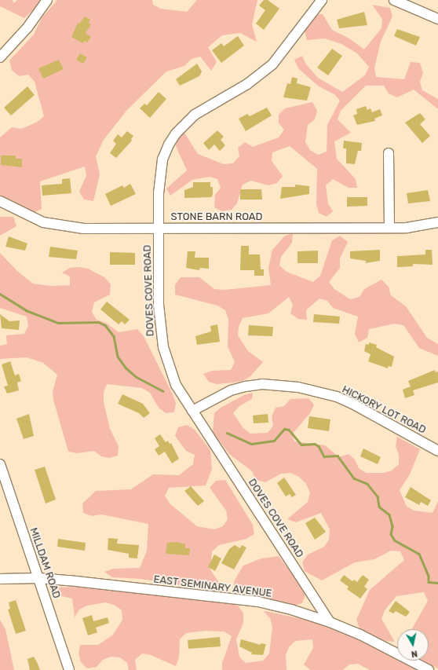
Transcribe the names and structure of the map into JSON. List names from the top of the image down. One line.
{"streets":{"street":["STONE BARN ROAD","DOVES COVE ROAD","HICKORY LOT ROAD","MILLDAM ROAD","EAST SEMINARY AVENUE"]},"crossings":[["STONE BARN ROAD","DOVES COVE ROAD"],["DOVES COVE ROAD","HICKORY LOT ROAD"],["DOVES COVE ROAD","EAST SEMINARY AVENUE"],["MILLDAM ROAD","EAST SEMINARY AVENUE"]],"north":"bottom"}
